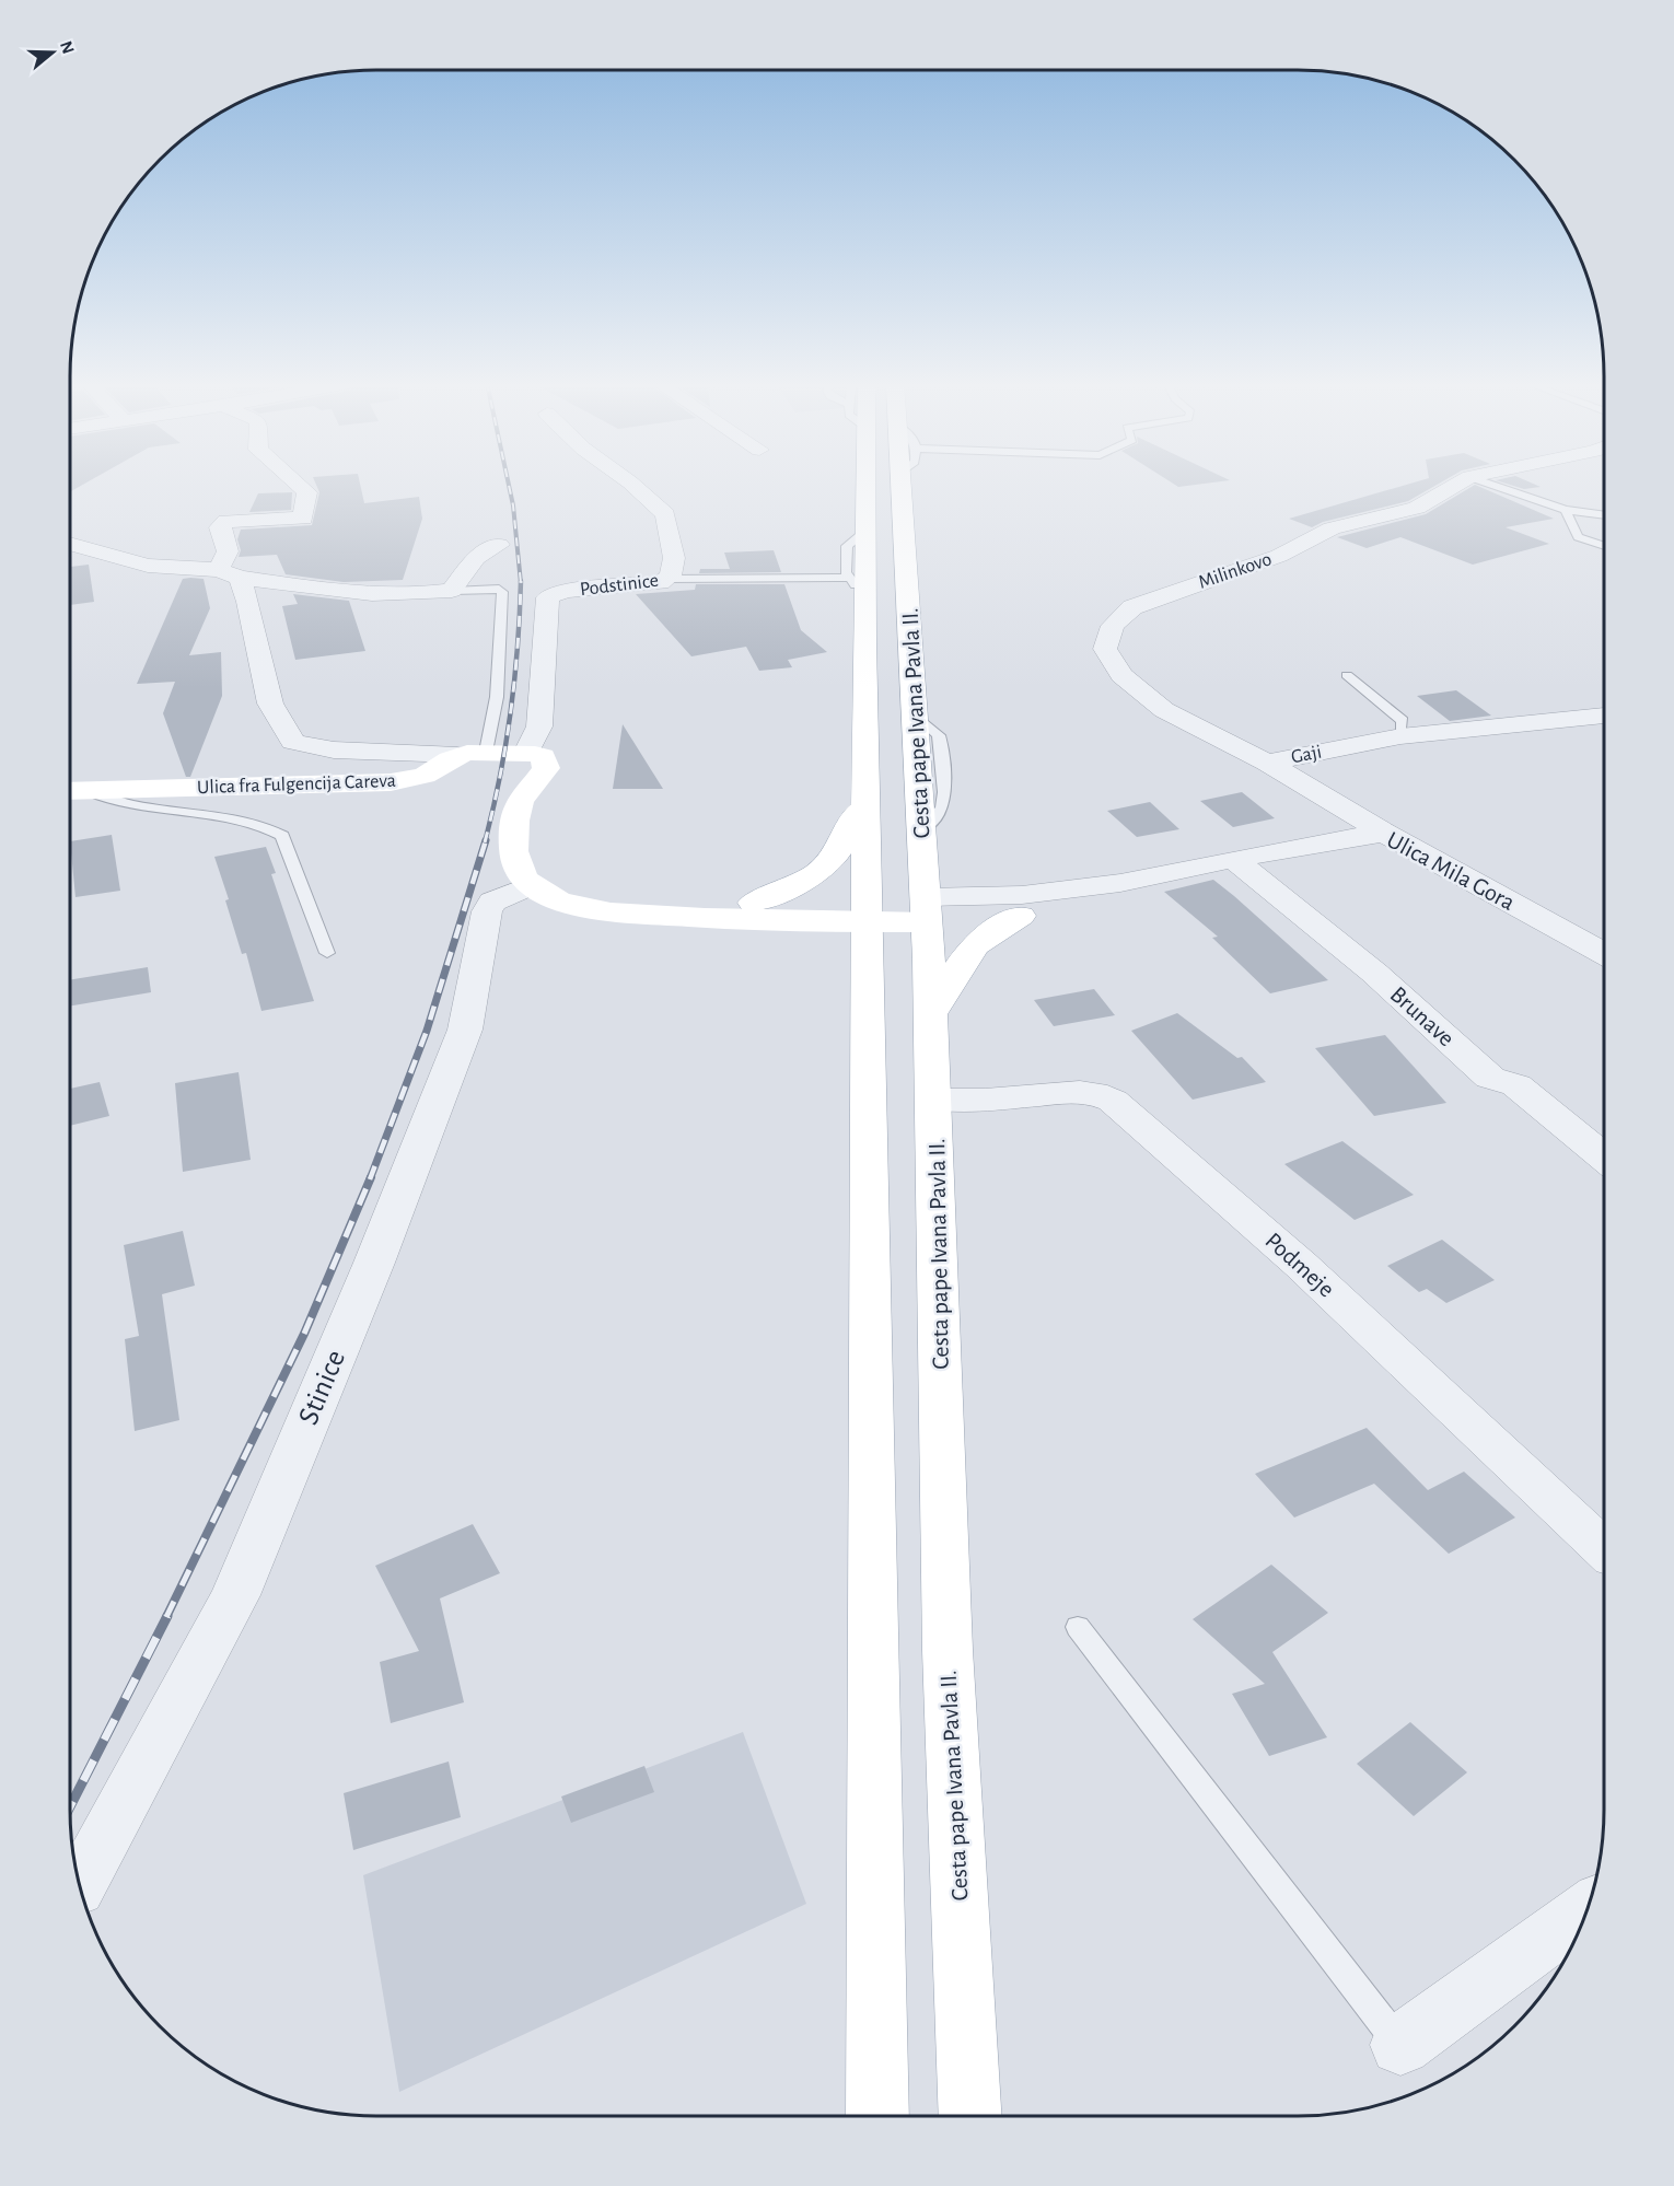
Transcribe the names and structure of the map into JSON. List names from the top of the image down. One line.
{"streets":{"main road":["Cesta pape Ivana Pavla II.","Ulica fra Fulgencija Careva"],"street":["Milinkovo","Podstinice","Gaji","Ulica Mila Gora","Brunave","Podmeje","Stinice"]},"crossings":[["Milinkovo","Gaji"],["Podstinice","Ulica fra Fulgencija Careva"],["Cesta pape Ivana Pavla II.","Ulica Mila Gora"],["Cesta pape Ivana Pavla II.","Podmeje"],["Gaji","Ulica Mila Gora"],["Ulica Mila Gora","Brunave"]],"north":"right"}
